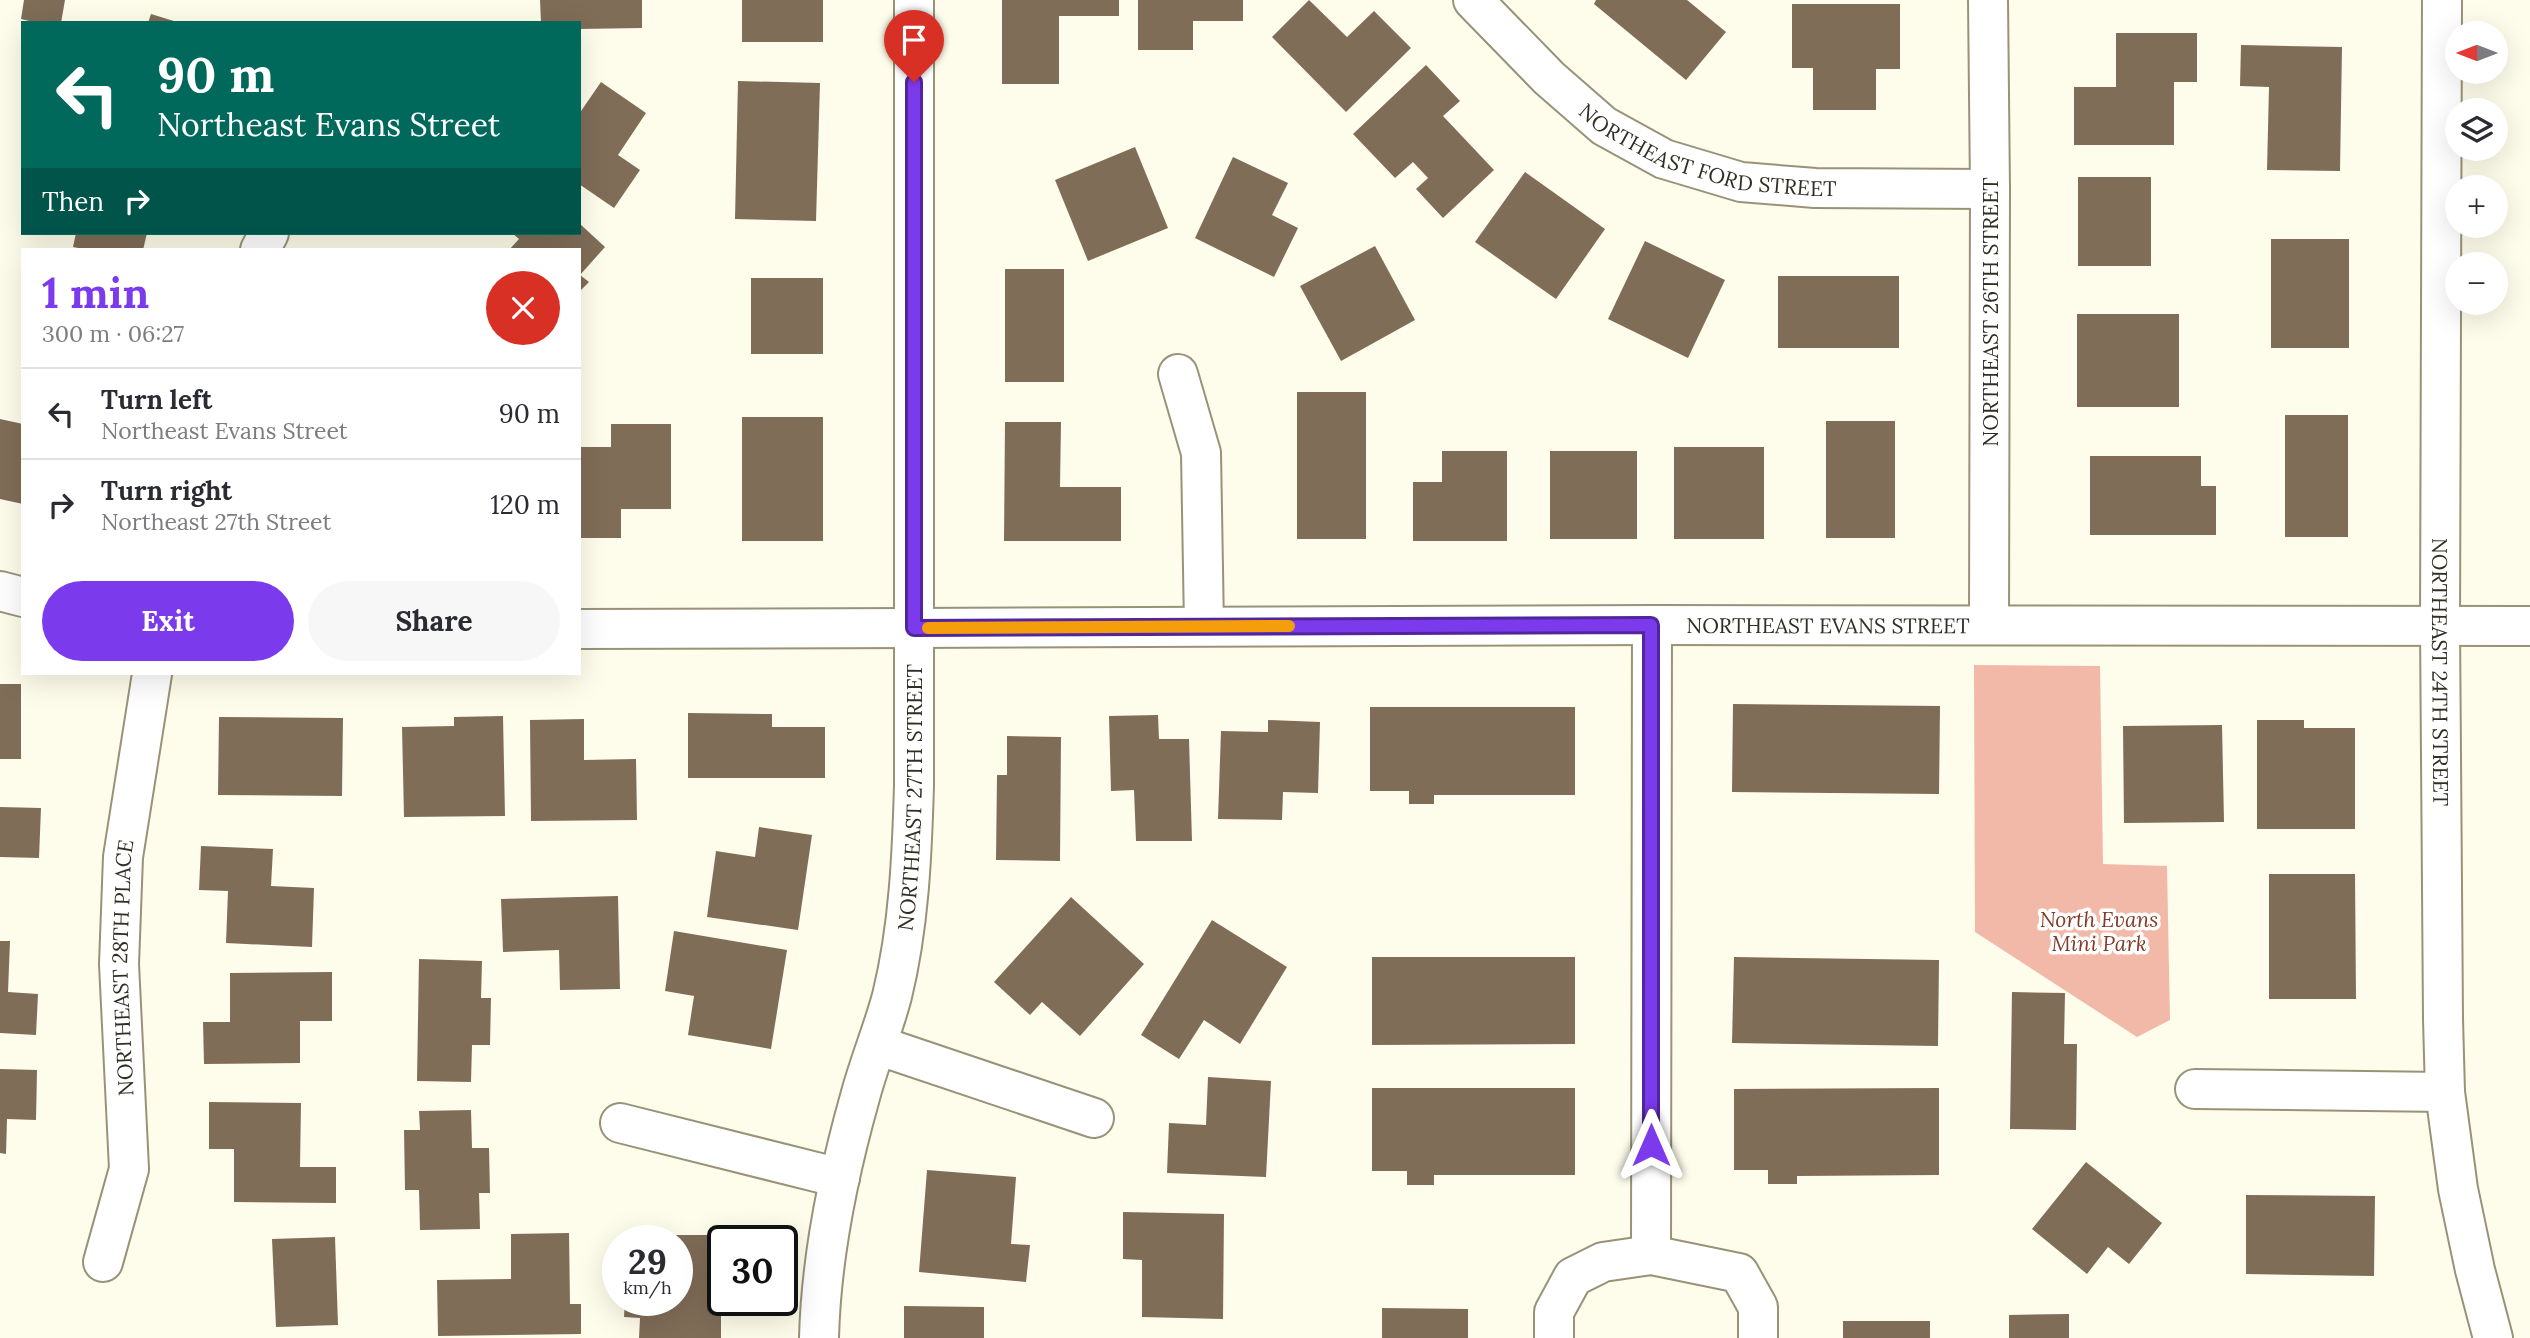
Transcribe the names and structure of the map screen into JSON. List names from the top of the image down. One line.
{"streets":{"street":["NORTHEAST FORD STREET","NORTHEAST 26TH STREET","NORTHEAST EVANS STREET","NORTHEAST 24TH STREET","NORTHEAST 27TH STREET","NORTHEAST 28TH PLACE"]},"crossings":[["NORTHEAST FORD STREET","NORTHEAST 26TH STREET"],["NORTHEAST 26TH STREET","NORTHEAST EVANS STREET"],["NORTHEAST EVANS STREET","NORTHEAST 24TH STREET"],["NORTHEAST EVANS STREET","NORTHEAST 27TH STREET"]],"parks":["North Evans Mini Park"],"north":"left","page":{"map_buttons":["+","−"],"turn":["90 m","Northeast Evans Street"],"then":"Then","heading":["1 min","300 m · 06:27"],"list":[{"name":"Turn left","note":"Northeast Evans Street","value":"90 m"},{"name":"Turn right","note":"Northeast 27th Street","value":"120 m"}],"buttons":["Exit","Share"],"speed":"29 km/h","limit":"30"}}
